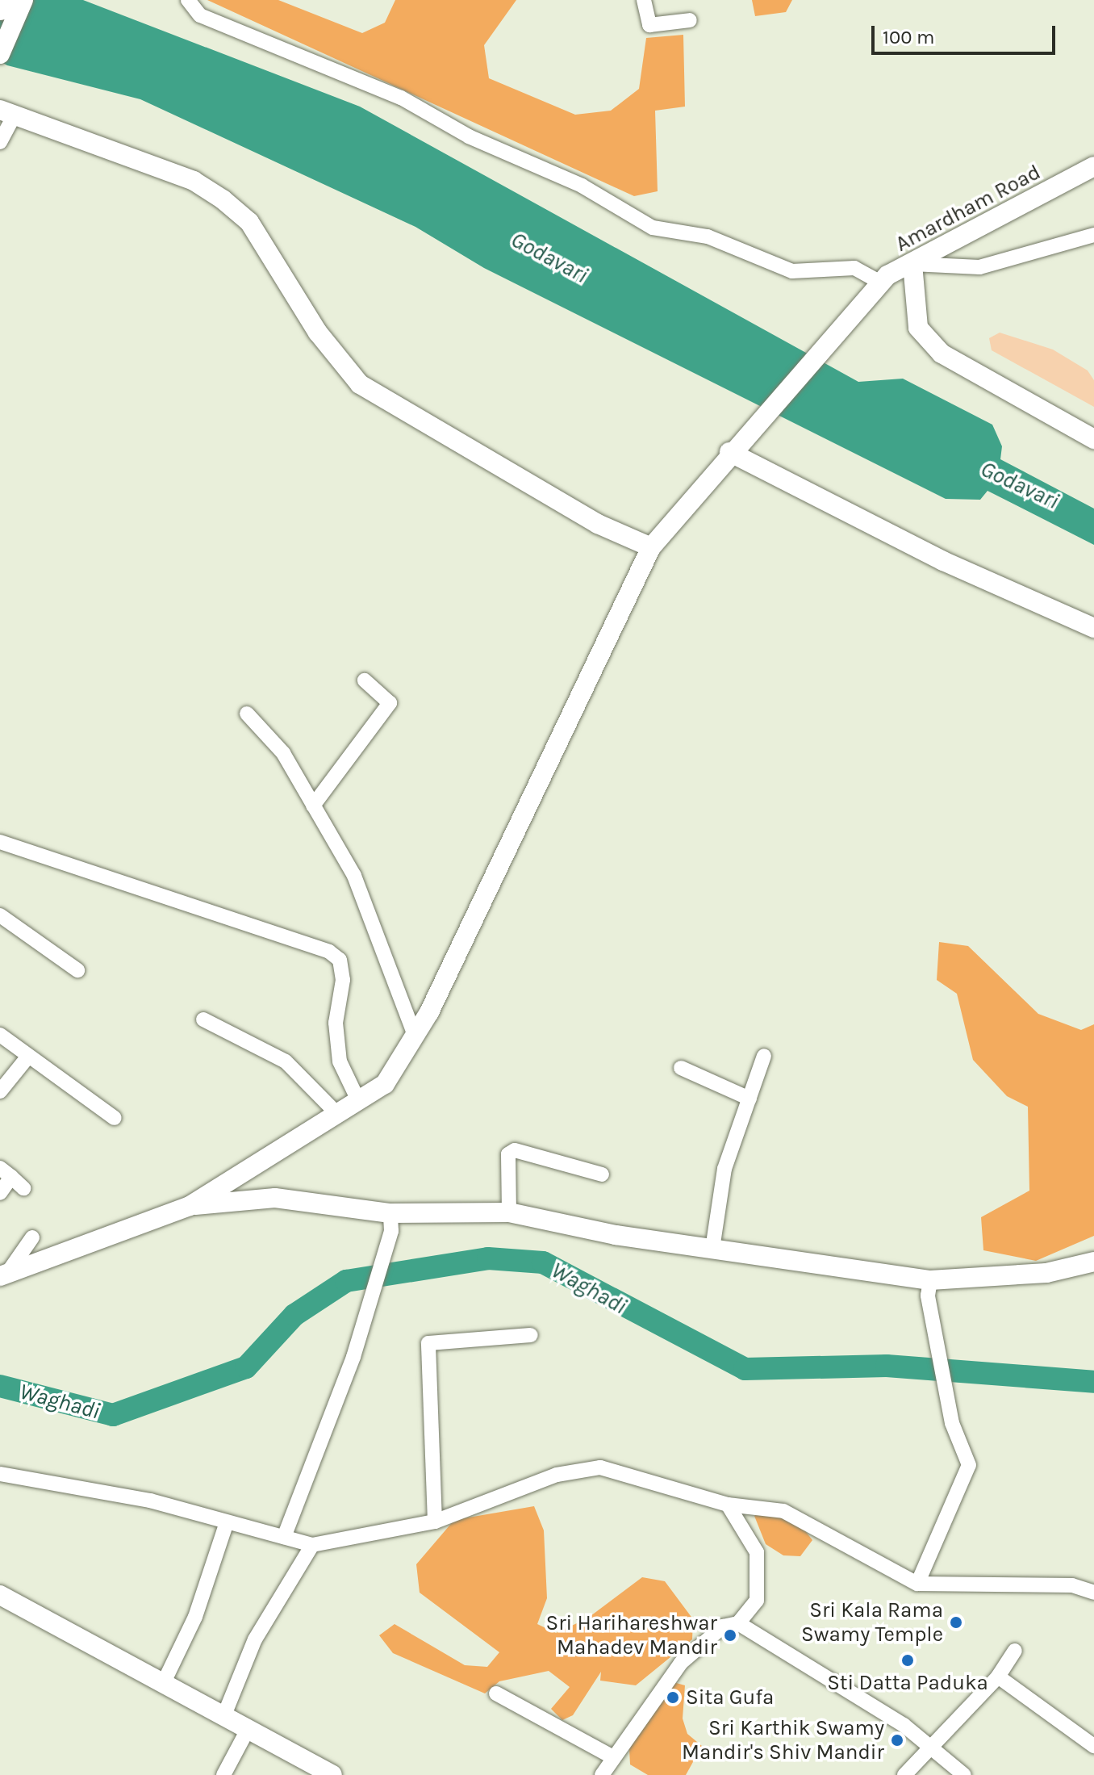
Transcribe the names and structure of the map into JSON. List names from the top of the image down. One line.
{"streets":{"street":["Amardham Road"]},"water":["Godavari","Waghadi"],"places":["Sri Kala Rama Swamy Temple","Sri Harihareshwar Mahadev Mandir","Sti Datta Paduka","Sita Gufa","Sri Karthik Swamy Mandir's Shiv Mandir"],"scale_bar":"100 m"}
